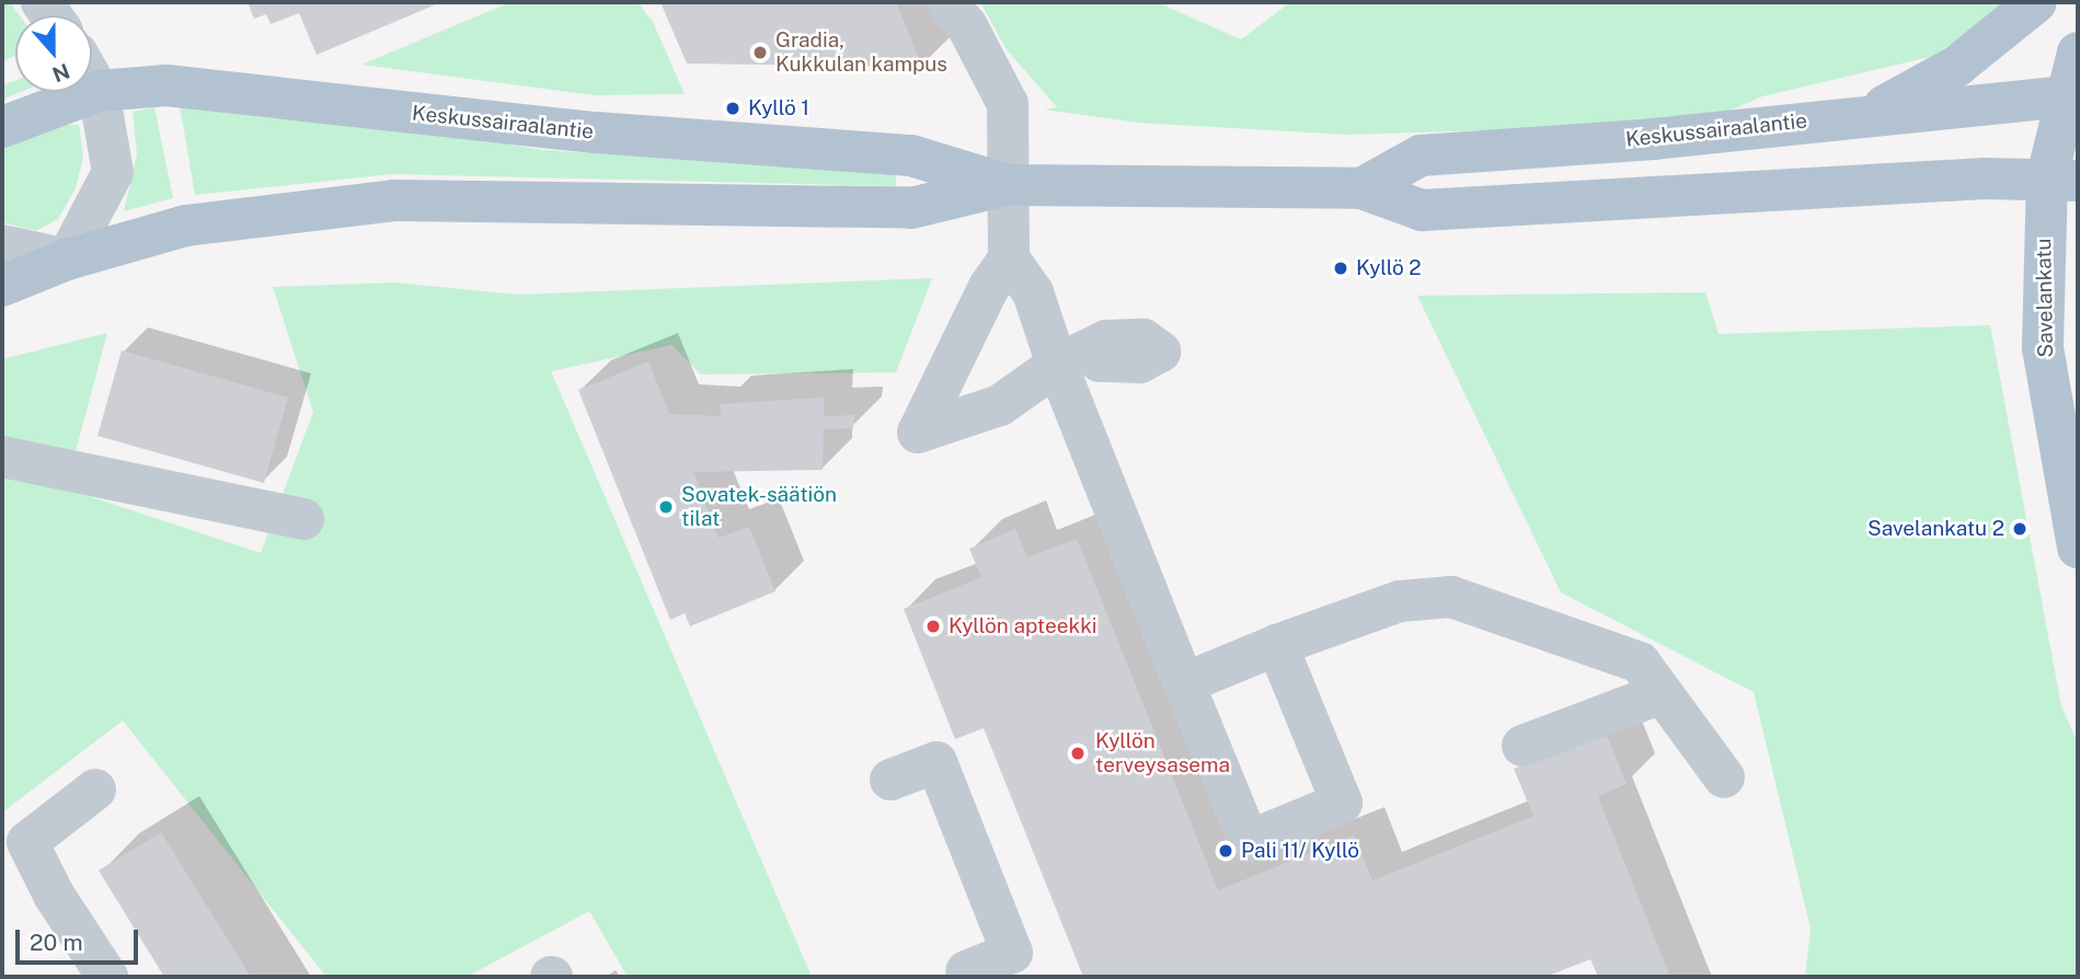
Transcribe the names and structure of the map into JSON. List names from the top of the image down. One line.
{"streets":{"main road":["Keskussairaalantie","Savelankatu"]},"crossings":[["Keskussairaalantie","Savelankatu"]],"places":["Gradia, Kukkulan kampus","Kyllö 1","Kyllö 2","Sovatek-säätiön tilat","Savelankatu 2","Kyllön apteekki","Kyllön terveysasema","Pali 11/ Kyllö"],"scale_bar":"20 m","north":"bottom"}
